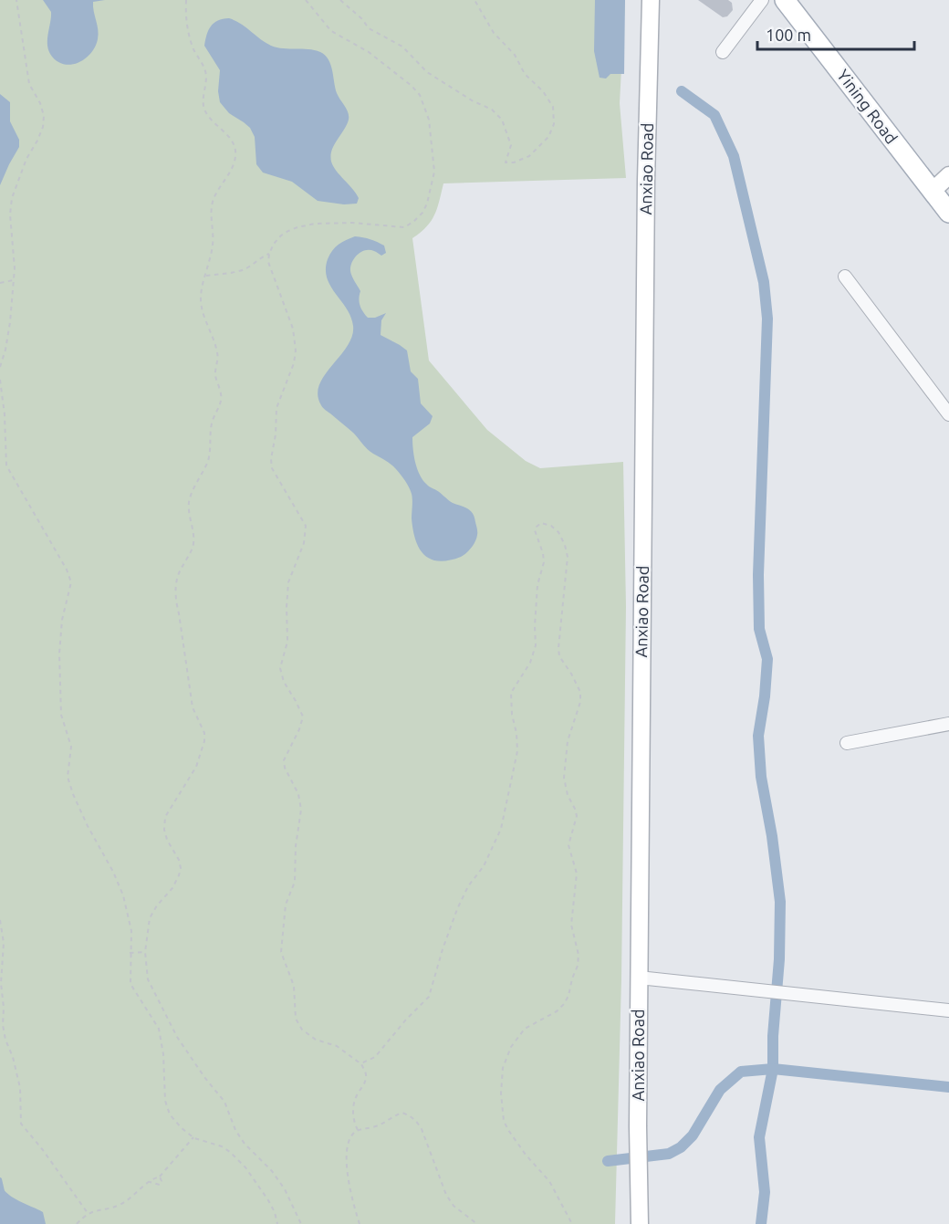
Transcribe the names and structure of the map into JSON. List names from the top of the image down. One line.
{"streets":{"main road":["Yining Road"],"street":["Anxiao Road"]},"scale_bar":"100 m"}
